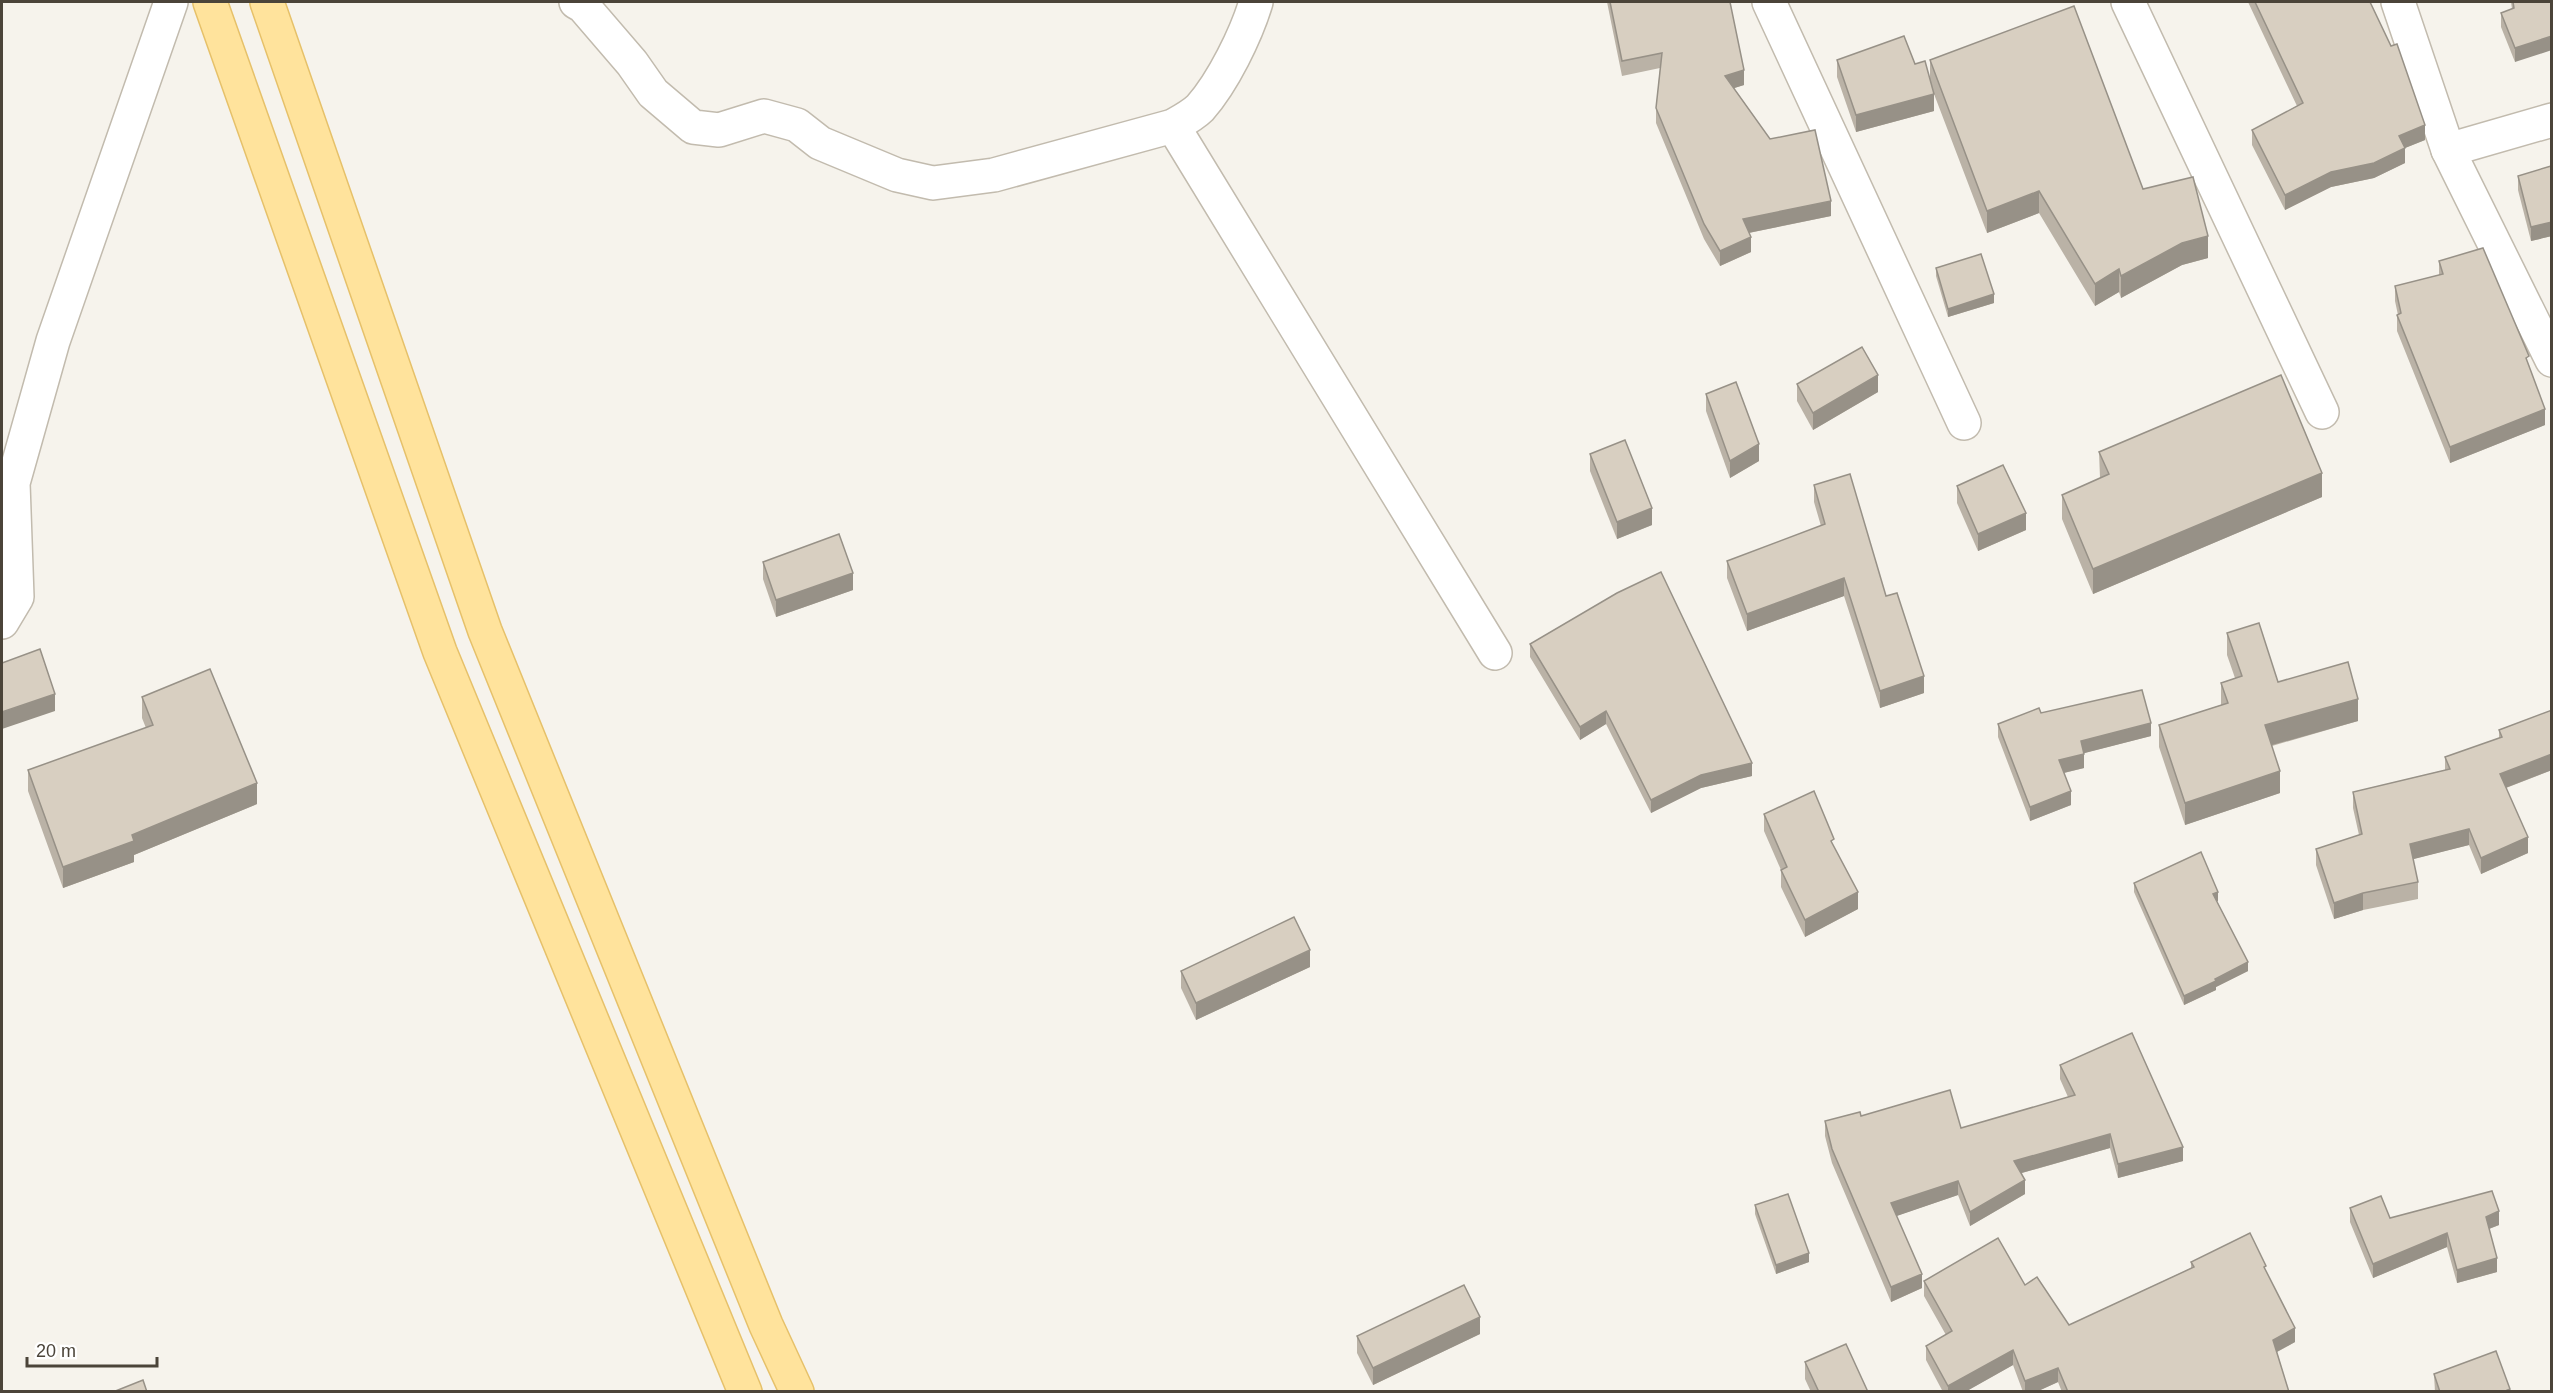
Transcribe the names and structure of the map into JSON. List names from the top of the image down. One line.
{"scale_bar":"20 m"}
